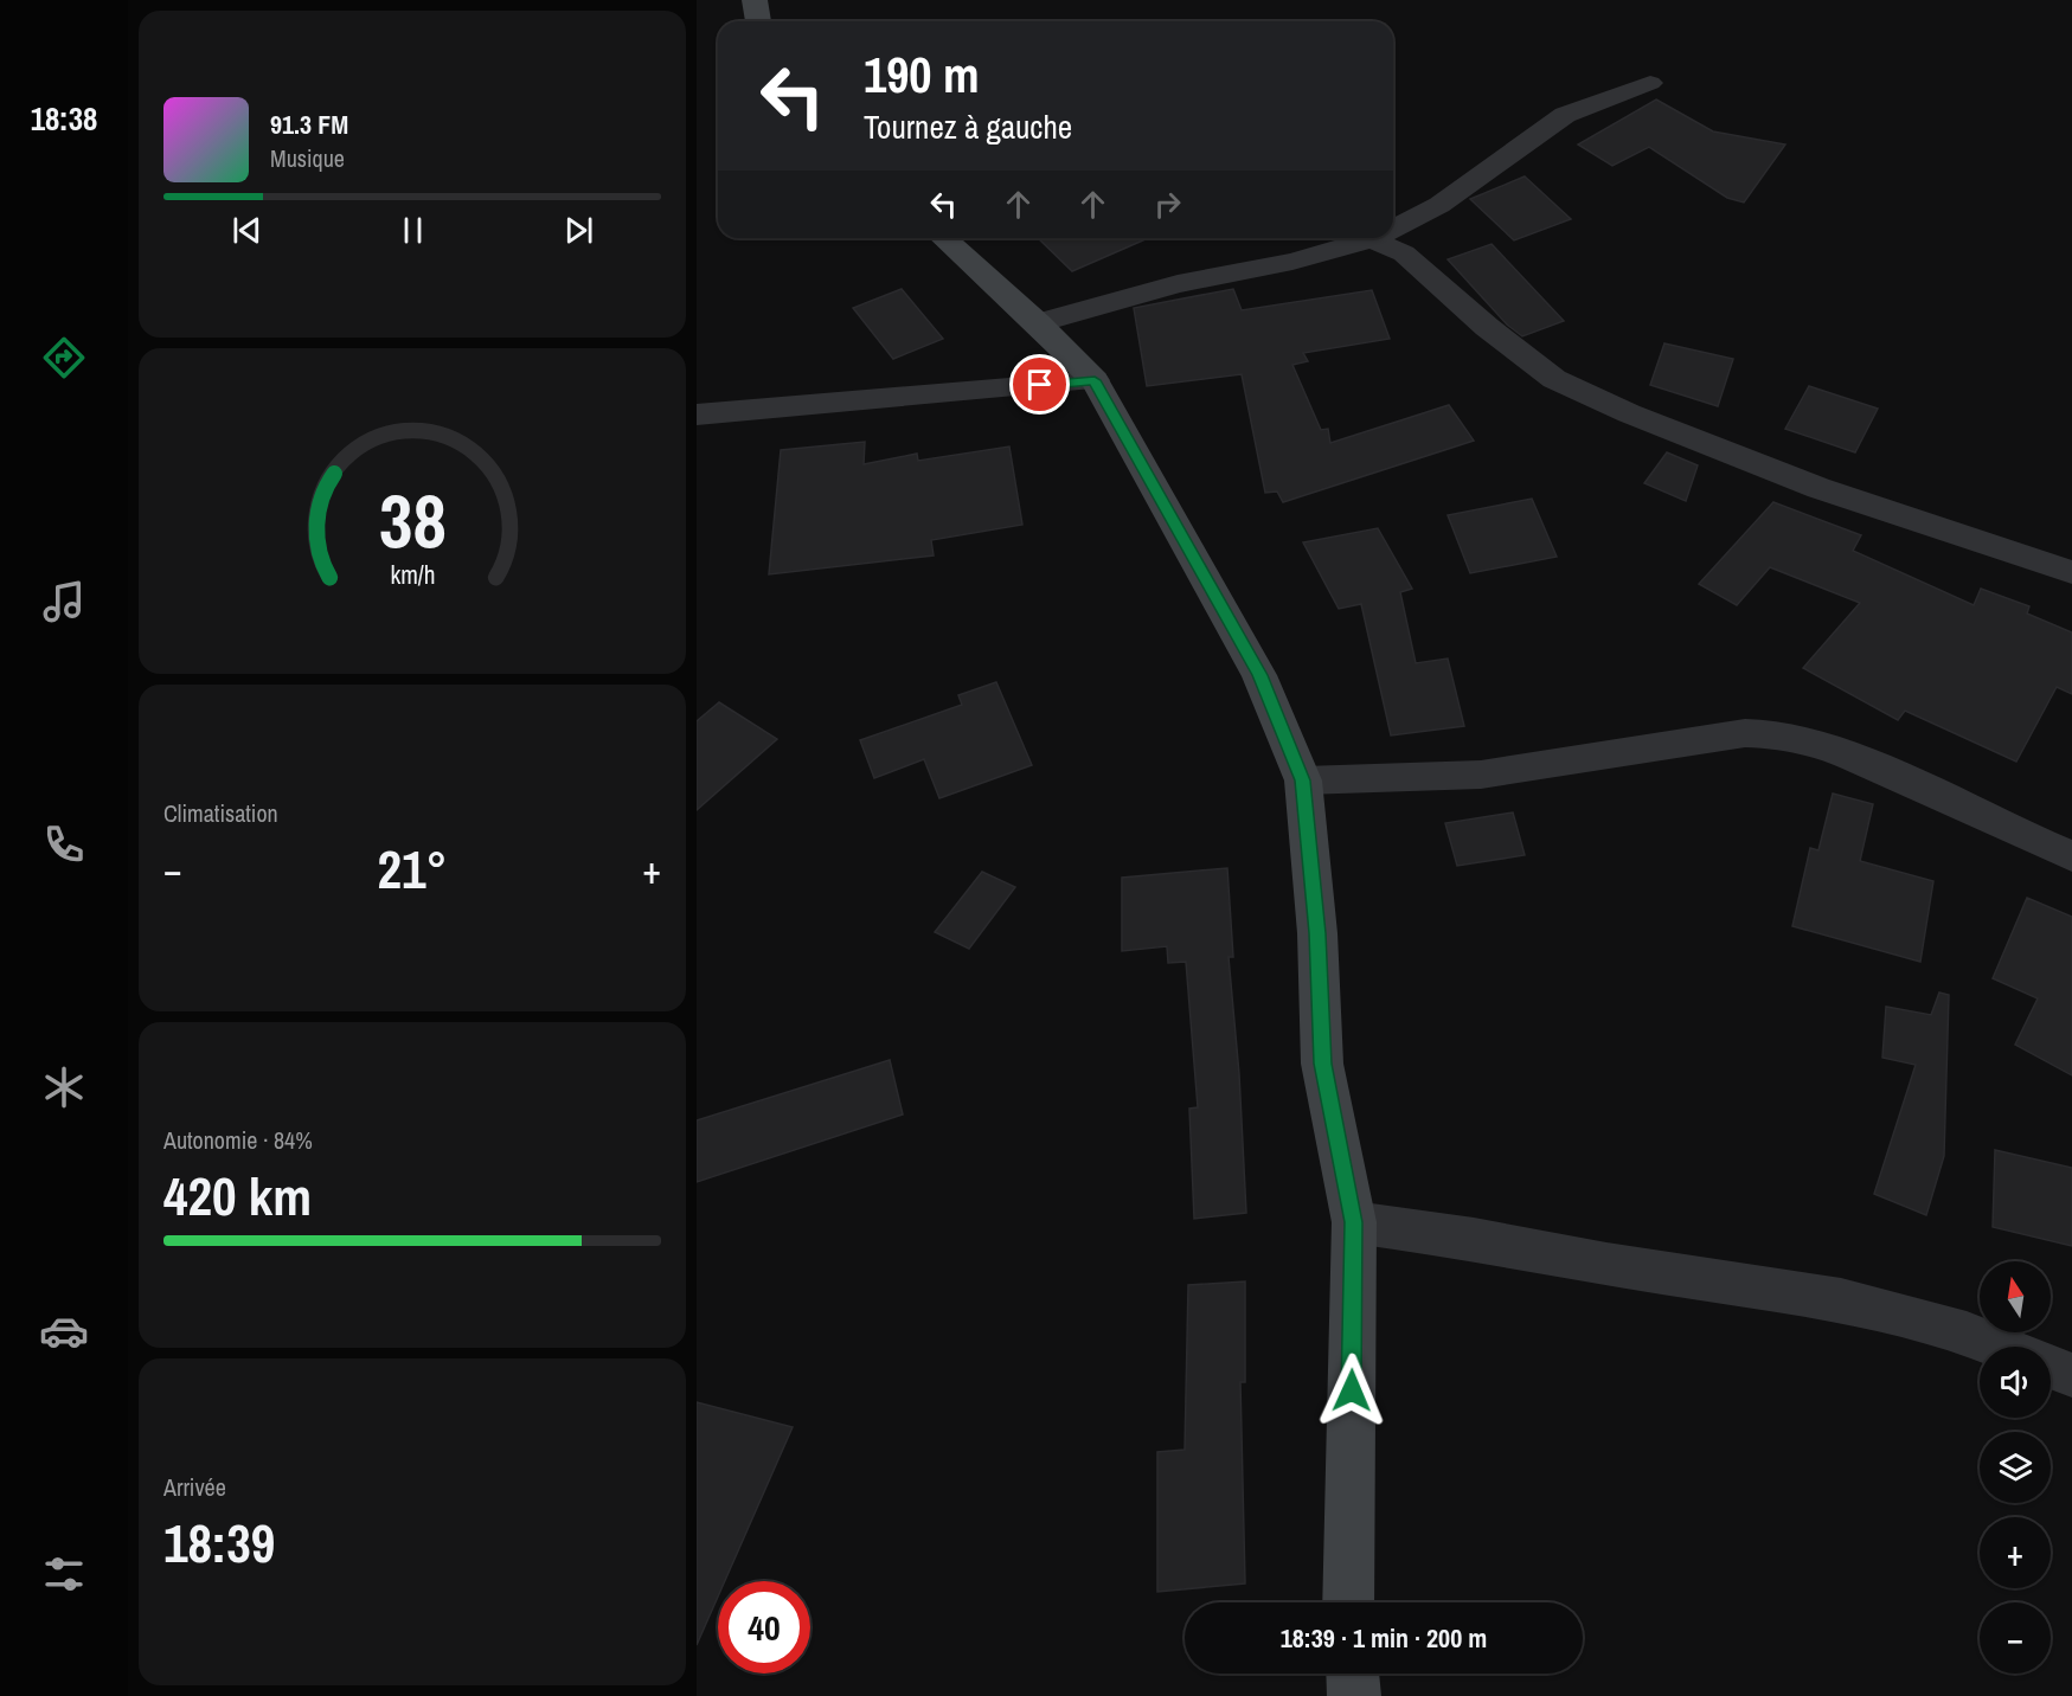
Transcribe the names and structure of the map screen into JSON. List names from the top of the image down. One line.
{"north":"top","page":{"tabs":"18:38","turn":["190 m","Tournez à gauche"],"song":["91.3 FM","Musique"],"tile":["Climatisation",["Autonomie · 84%","420 km"],["Arrivée","18:39"]],"heat":["−","21°","+"],"map_buttons":["+","−"],"limit":"40","trip":"18:39 · 1 min · 200 m","gauge":["38","km/h"]}}
